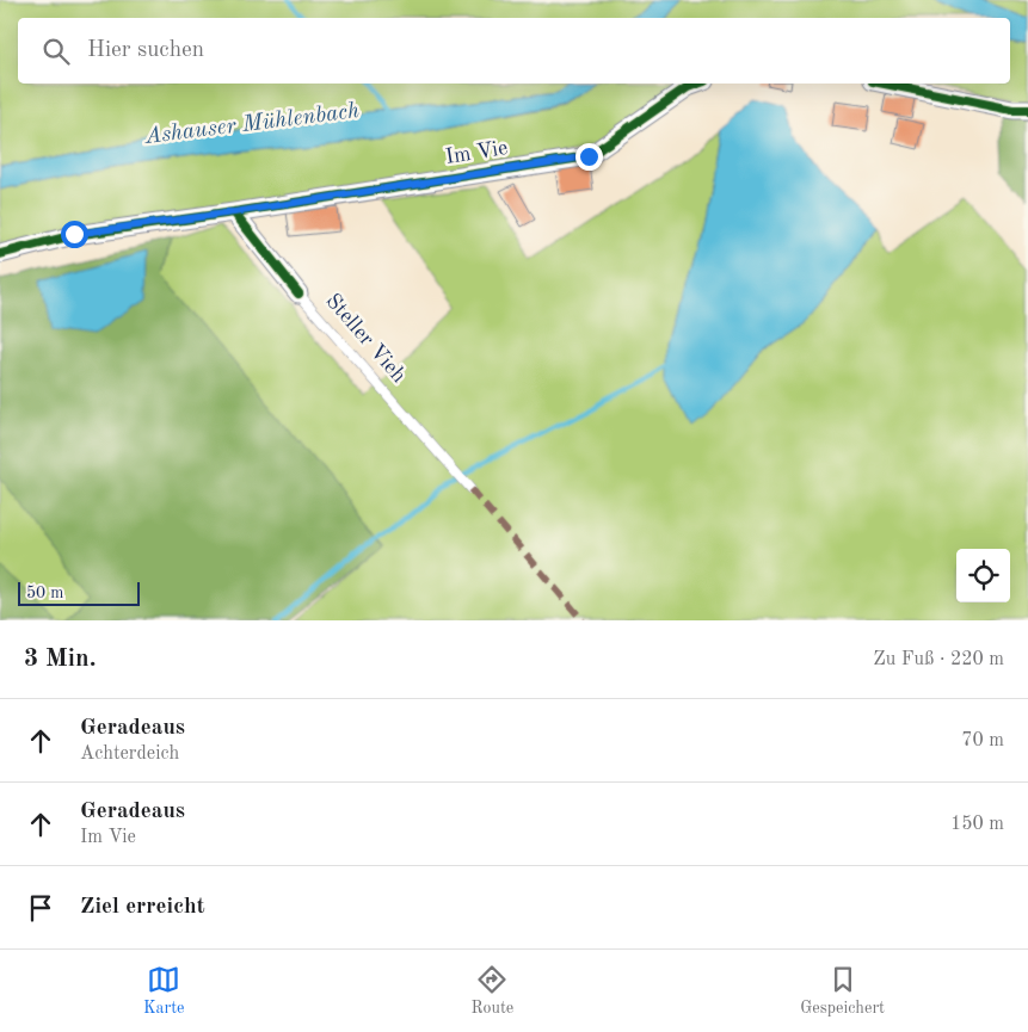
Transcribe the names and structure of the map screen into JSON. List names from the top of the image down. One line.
{"streets":{"street":["Im Vie","Steller Vieh"]},"crossings":[["Im Vie","Steller Vieh"]],"water":["Ashauser Mühlenbach"],"scale_bar":"50 m","page":{"search":"Hier suchen","scale":"50 m","heading":["3 Min.","Zu Fuß · 220 m"],"list":[["Geradeaus","Achterdeich","70 m"],["Geradeaus","Im Vie","150 m"],"Ziel erreicht"],"nav":["Karte","Route","Gespeichert"]}}
